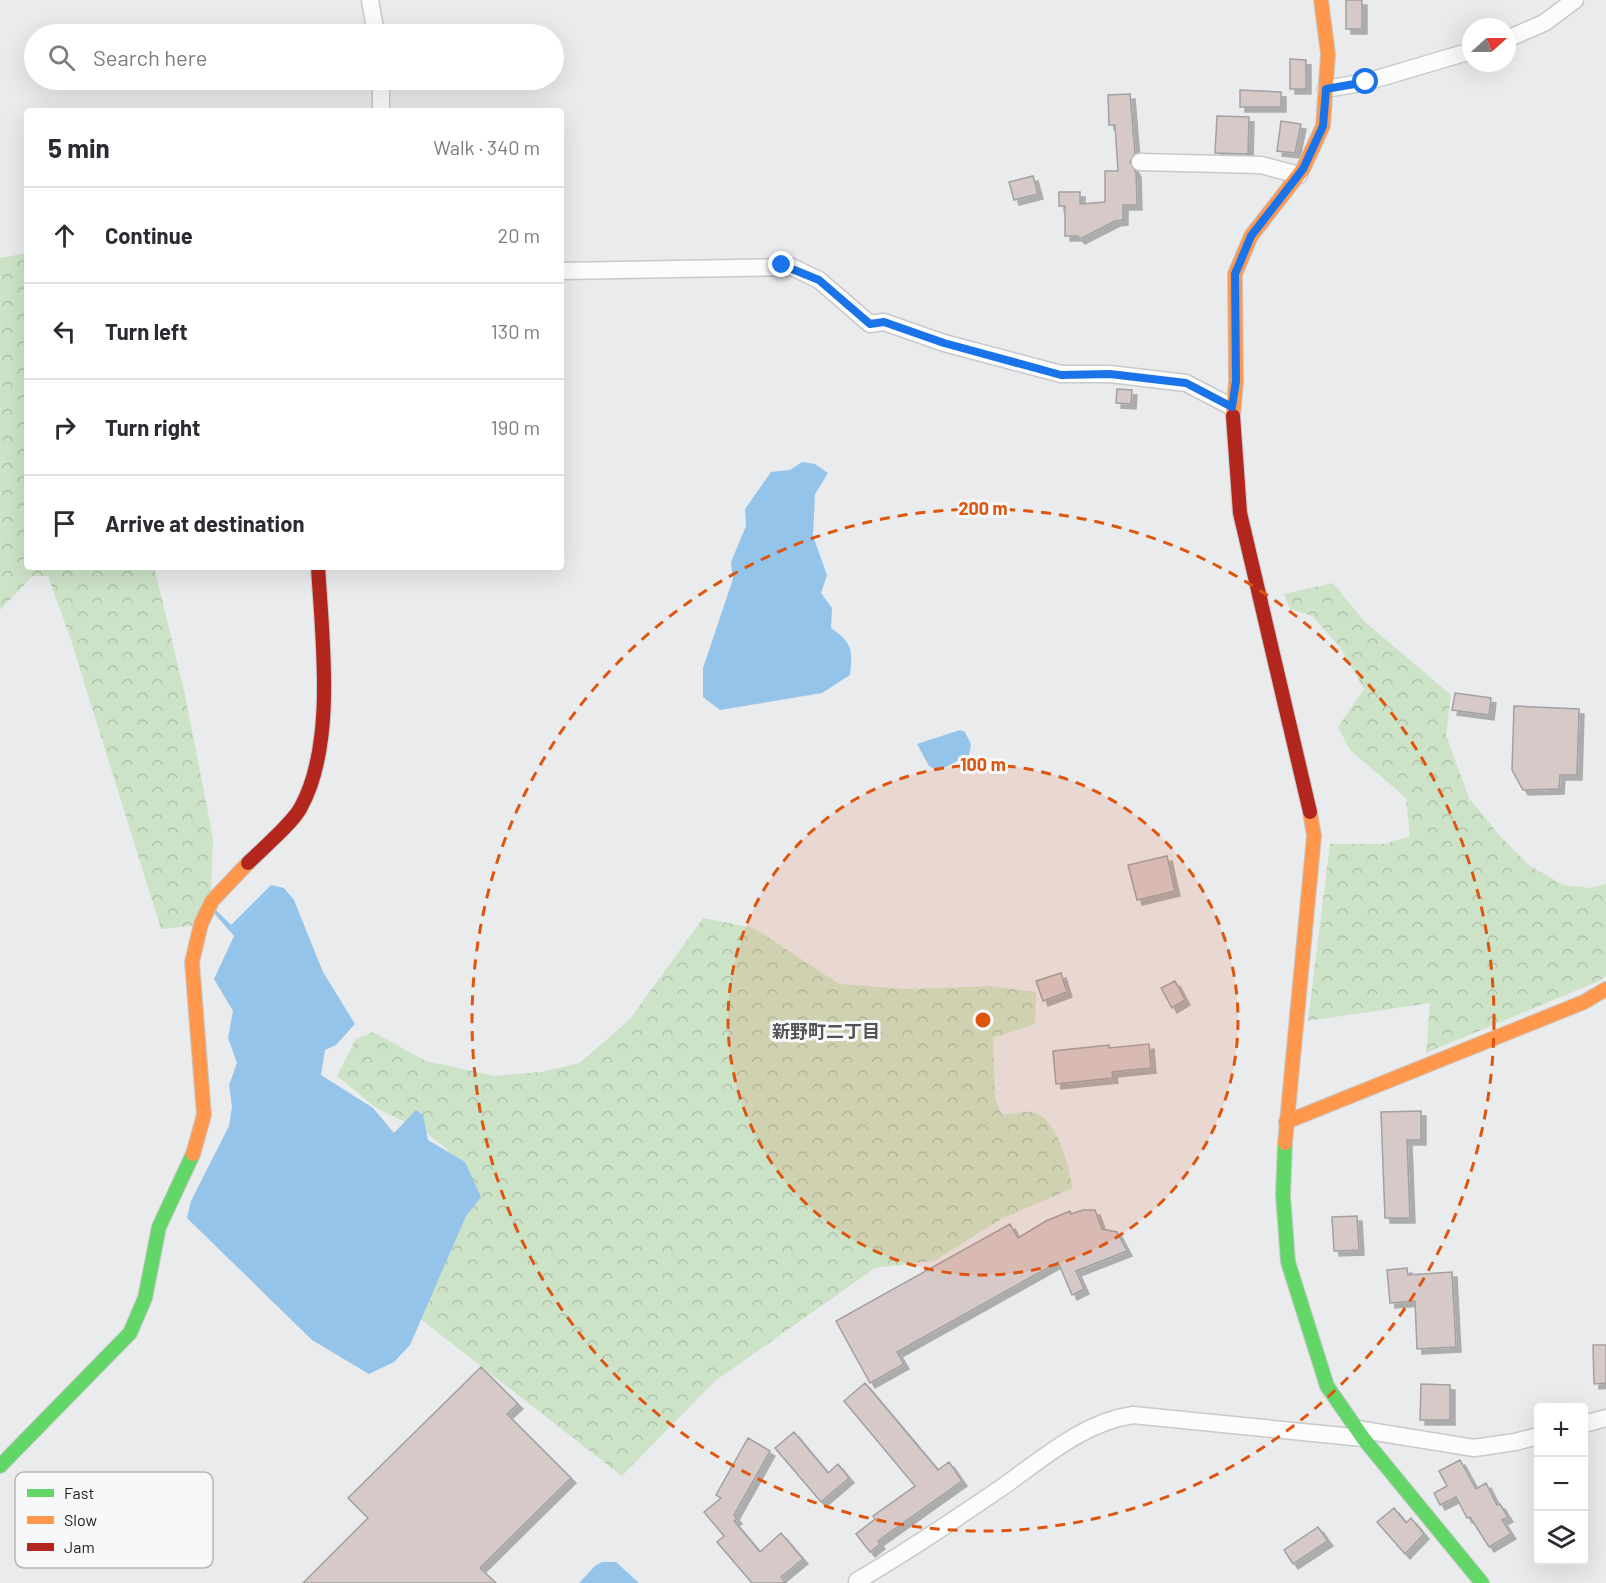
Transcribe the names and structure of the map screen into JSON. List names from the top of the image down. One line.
{"districts":["新野町二丁目"],"legend":["Fast","Slow","Jam"],"north":"right","page":{"search":"Search here","heading":["5 min","Walk · 340 m"],"list":[["Continue","20 m"],["Turn left","130 m"],["Turn right","190 m"],"Arrive at destination"],"map_buttons":["+","−"]},"rings":["200 m","100 m"]}
